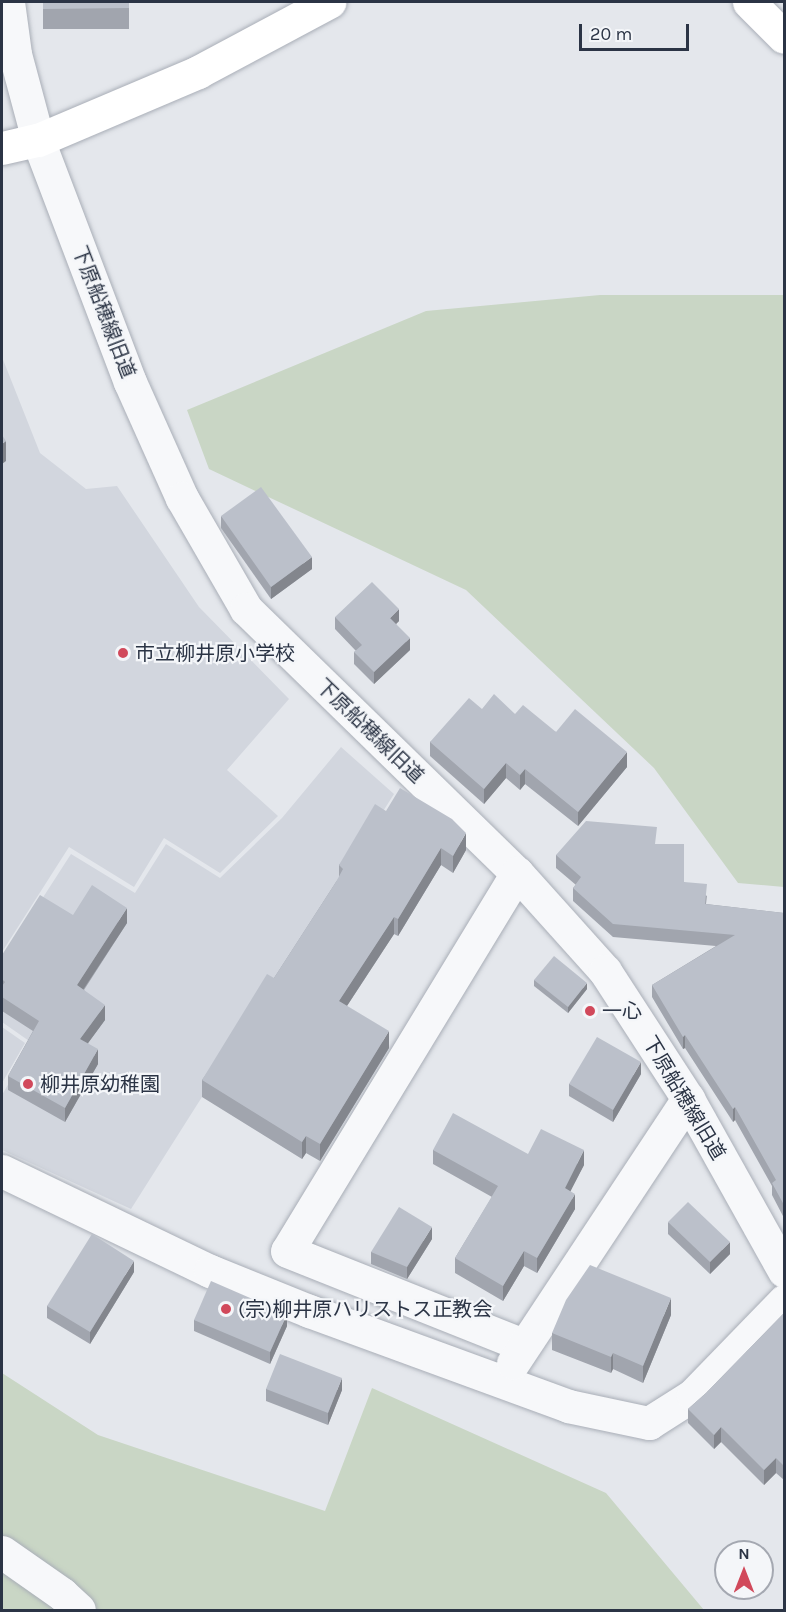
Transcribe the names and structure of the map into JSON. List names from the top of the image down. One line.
{"streets":{"street":["下原船穂線旧道"]},"places":["市立柳井原小学校","一心","柳井原幼稚園","(宗)柳井原ハリストス正教会"],"scale_bar":"20 m","north":"top"}
